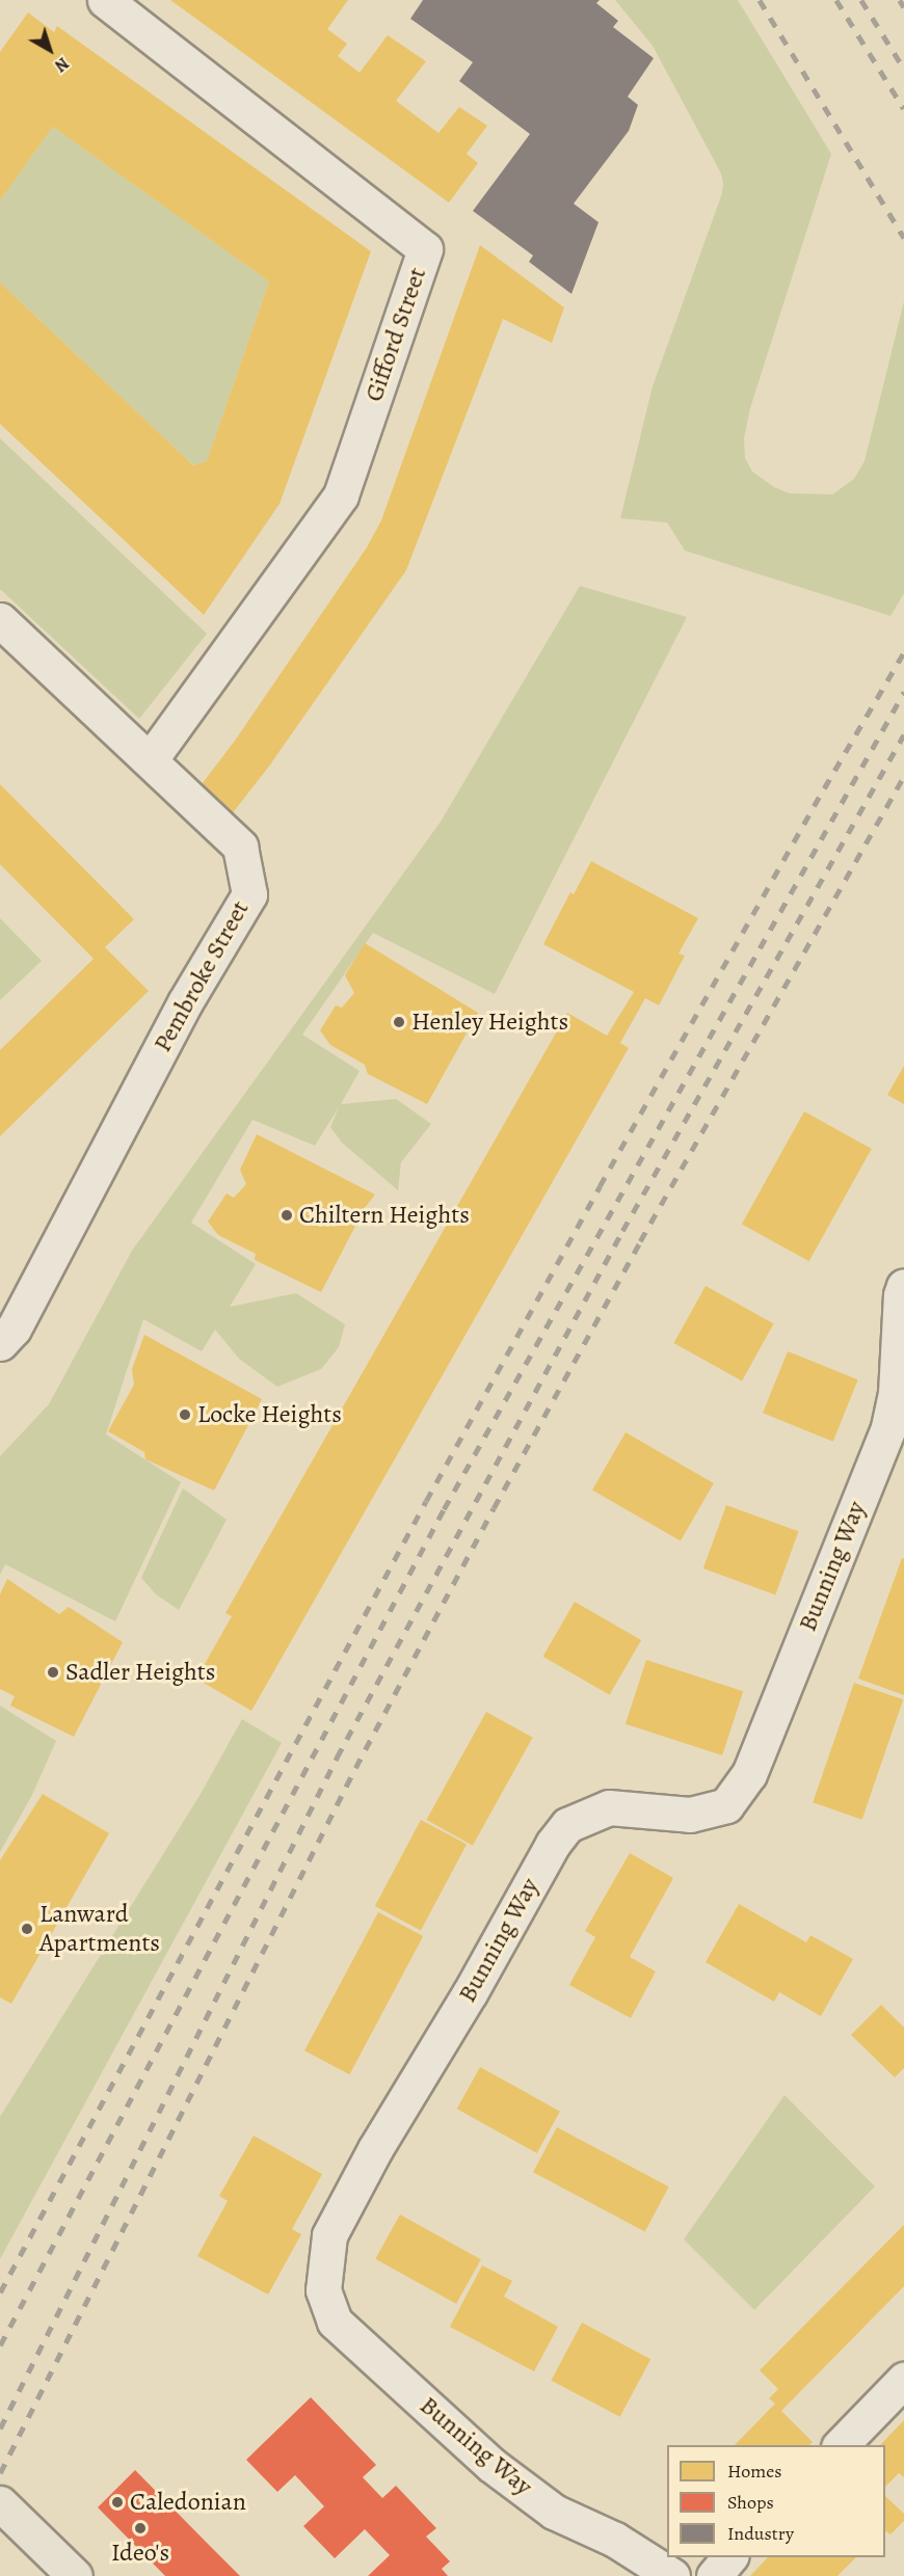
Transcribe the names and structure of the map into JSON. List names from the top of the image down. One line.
{"streets":{"street":["Gifford Street","Pembroke Street","Bunning Way"]},"crossings":[["Gifford Street","Pembroke Street"]],"places":["Henley Heights","Chiltern Heights","Locke Heights","Sadler Heights","Lanward Apartments","Caledonian","Ideo's"],"legend":["Homes","Shops","Industry"],"north":"bottom right"}
